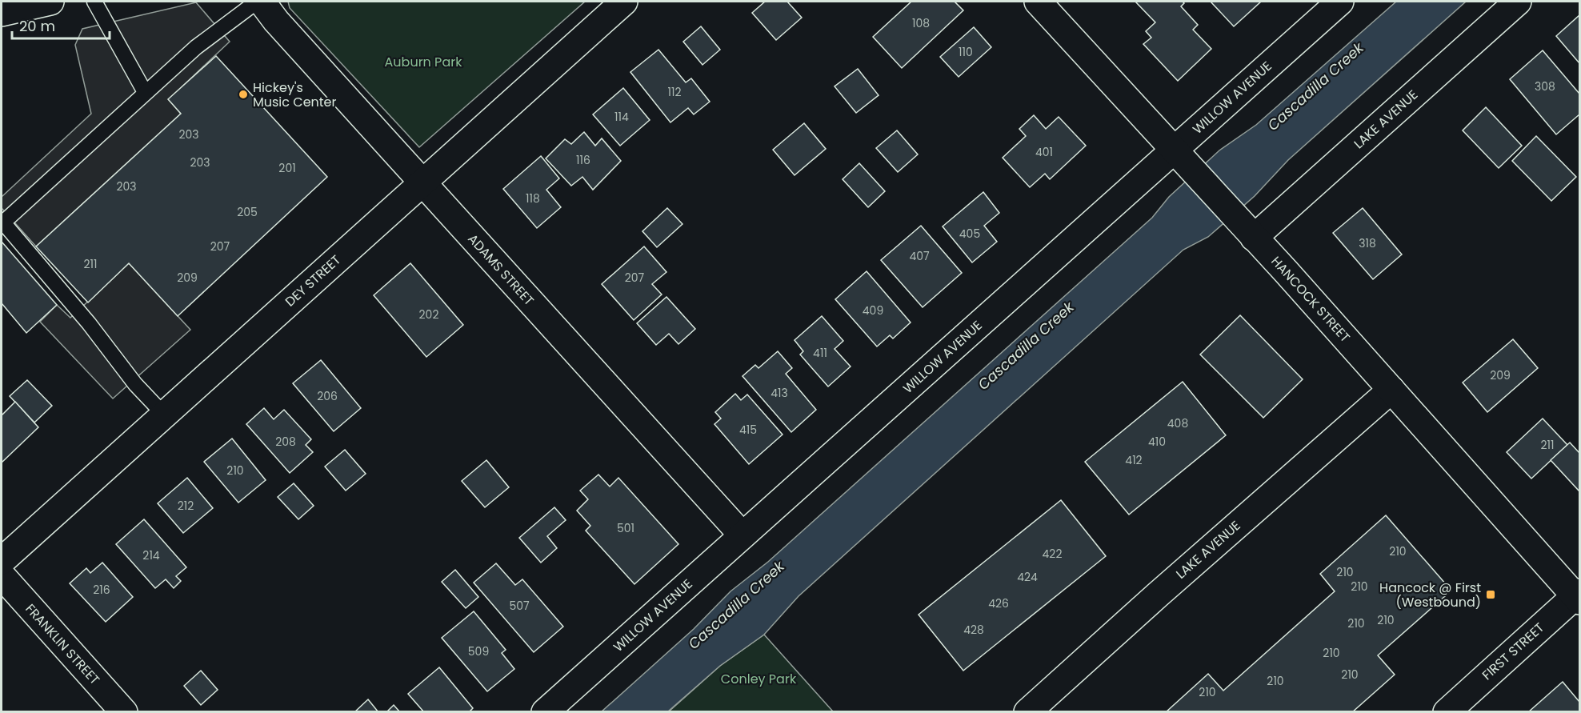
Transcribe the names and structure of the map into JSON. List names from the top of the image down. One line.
{"streets":{"street":["WILLOW AVENUE","LAKE AVENUE","ADAMS STREET","DEY STREET","HANCOCK STREET","FRANKLIN STREET","FIRST STREET"]},"crossings":[["WILLOW AVENUE","ADAMS STREET"],["WILLOW AVENUE","HANCOCK STREET"],["LAKE AVENUE","HANCOCK STREET"],["ADAMS STREET","DEY STREET"],["HANCOCK STREET","FIRST STREET"]],"water":["Cascadilla Creek"],"parks":["Auburn Park","Conley Park"],"places":{"other":["Hickey's Music Center"],"transit":["Hancock @ First (Westbound)"]},"house_numbers":["108","110","308","112","114","203","401","116","203","201","203","118","205","405","318","207","407","211","209","207","409","202","411","209","413","206","408","415","208","410","211","412","210","212","501","210","422","214","210","424","210","216","426","507","210","210","428","509","210","210","210","210"],"scale_bar":"20 m"}
